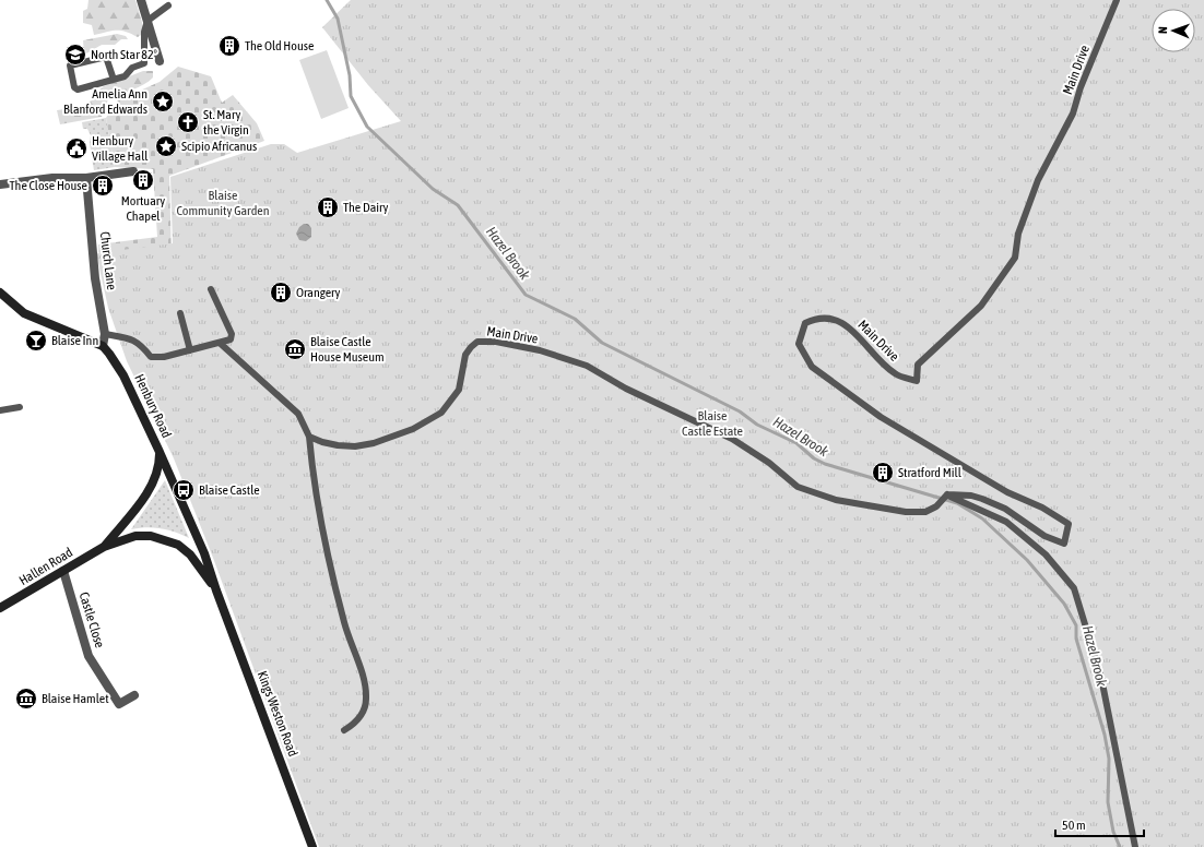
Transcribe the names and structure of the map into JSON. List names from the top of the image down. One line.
{"streets":{"main road":["Henbury Road","Hallen Road","Kings Weston Road"],"street":["Church Lane","Castle Close"],"lane":["Main Drive"]},"crossings":[["Church Lane","Henbury Road"],["Henbury Road","Hallen Road"],["Henbury Road","Kings Weston Road"],["Hallen Road","Castle Close"],["Hallen Road","Kings Weston Road"]],"water":["Hazel Brook"],"parks":["Blaise Community Garden","Blaise Castle Estate"],"places":{"building":["The Old House","Mortuary Chapel","The Close House","The Dairy","Orangery","Stratford Mill"],"school or university":["North Star 82°"],"place":["Amelia Ann Blanford Edwards","Scipio Africanus"],"church":["St. Mary the Virgin"],"public building":["Henbury Village Hall"],"bar":["Blaise Inn"],"museum":["Blaise Castle House Museum","Blaise Hamlet"],"bus stop":["Blaise Castle"]},"scale_bar":"50 m","north":"left"}
